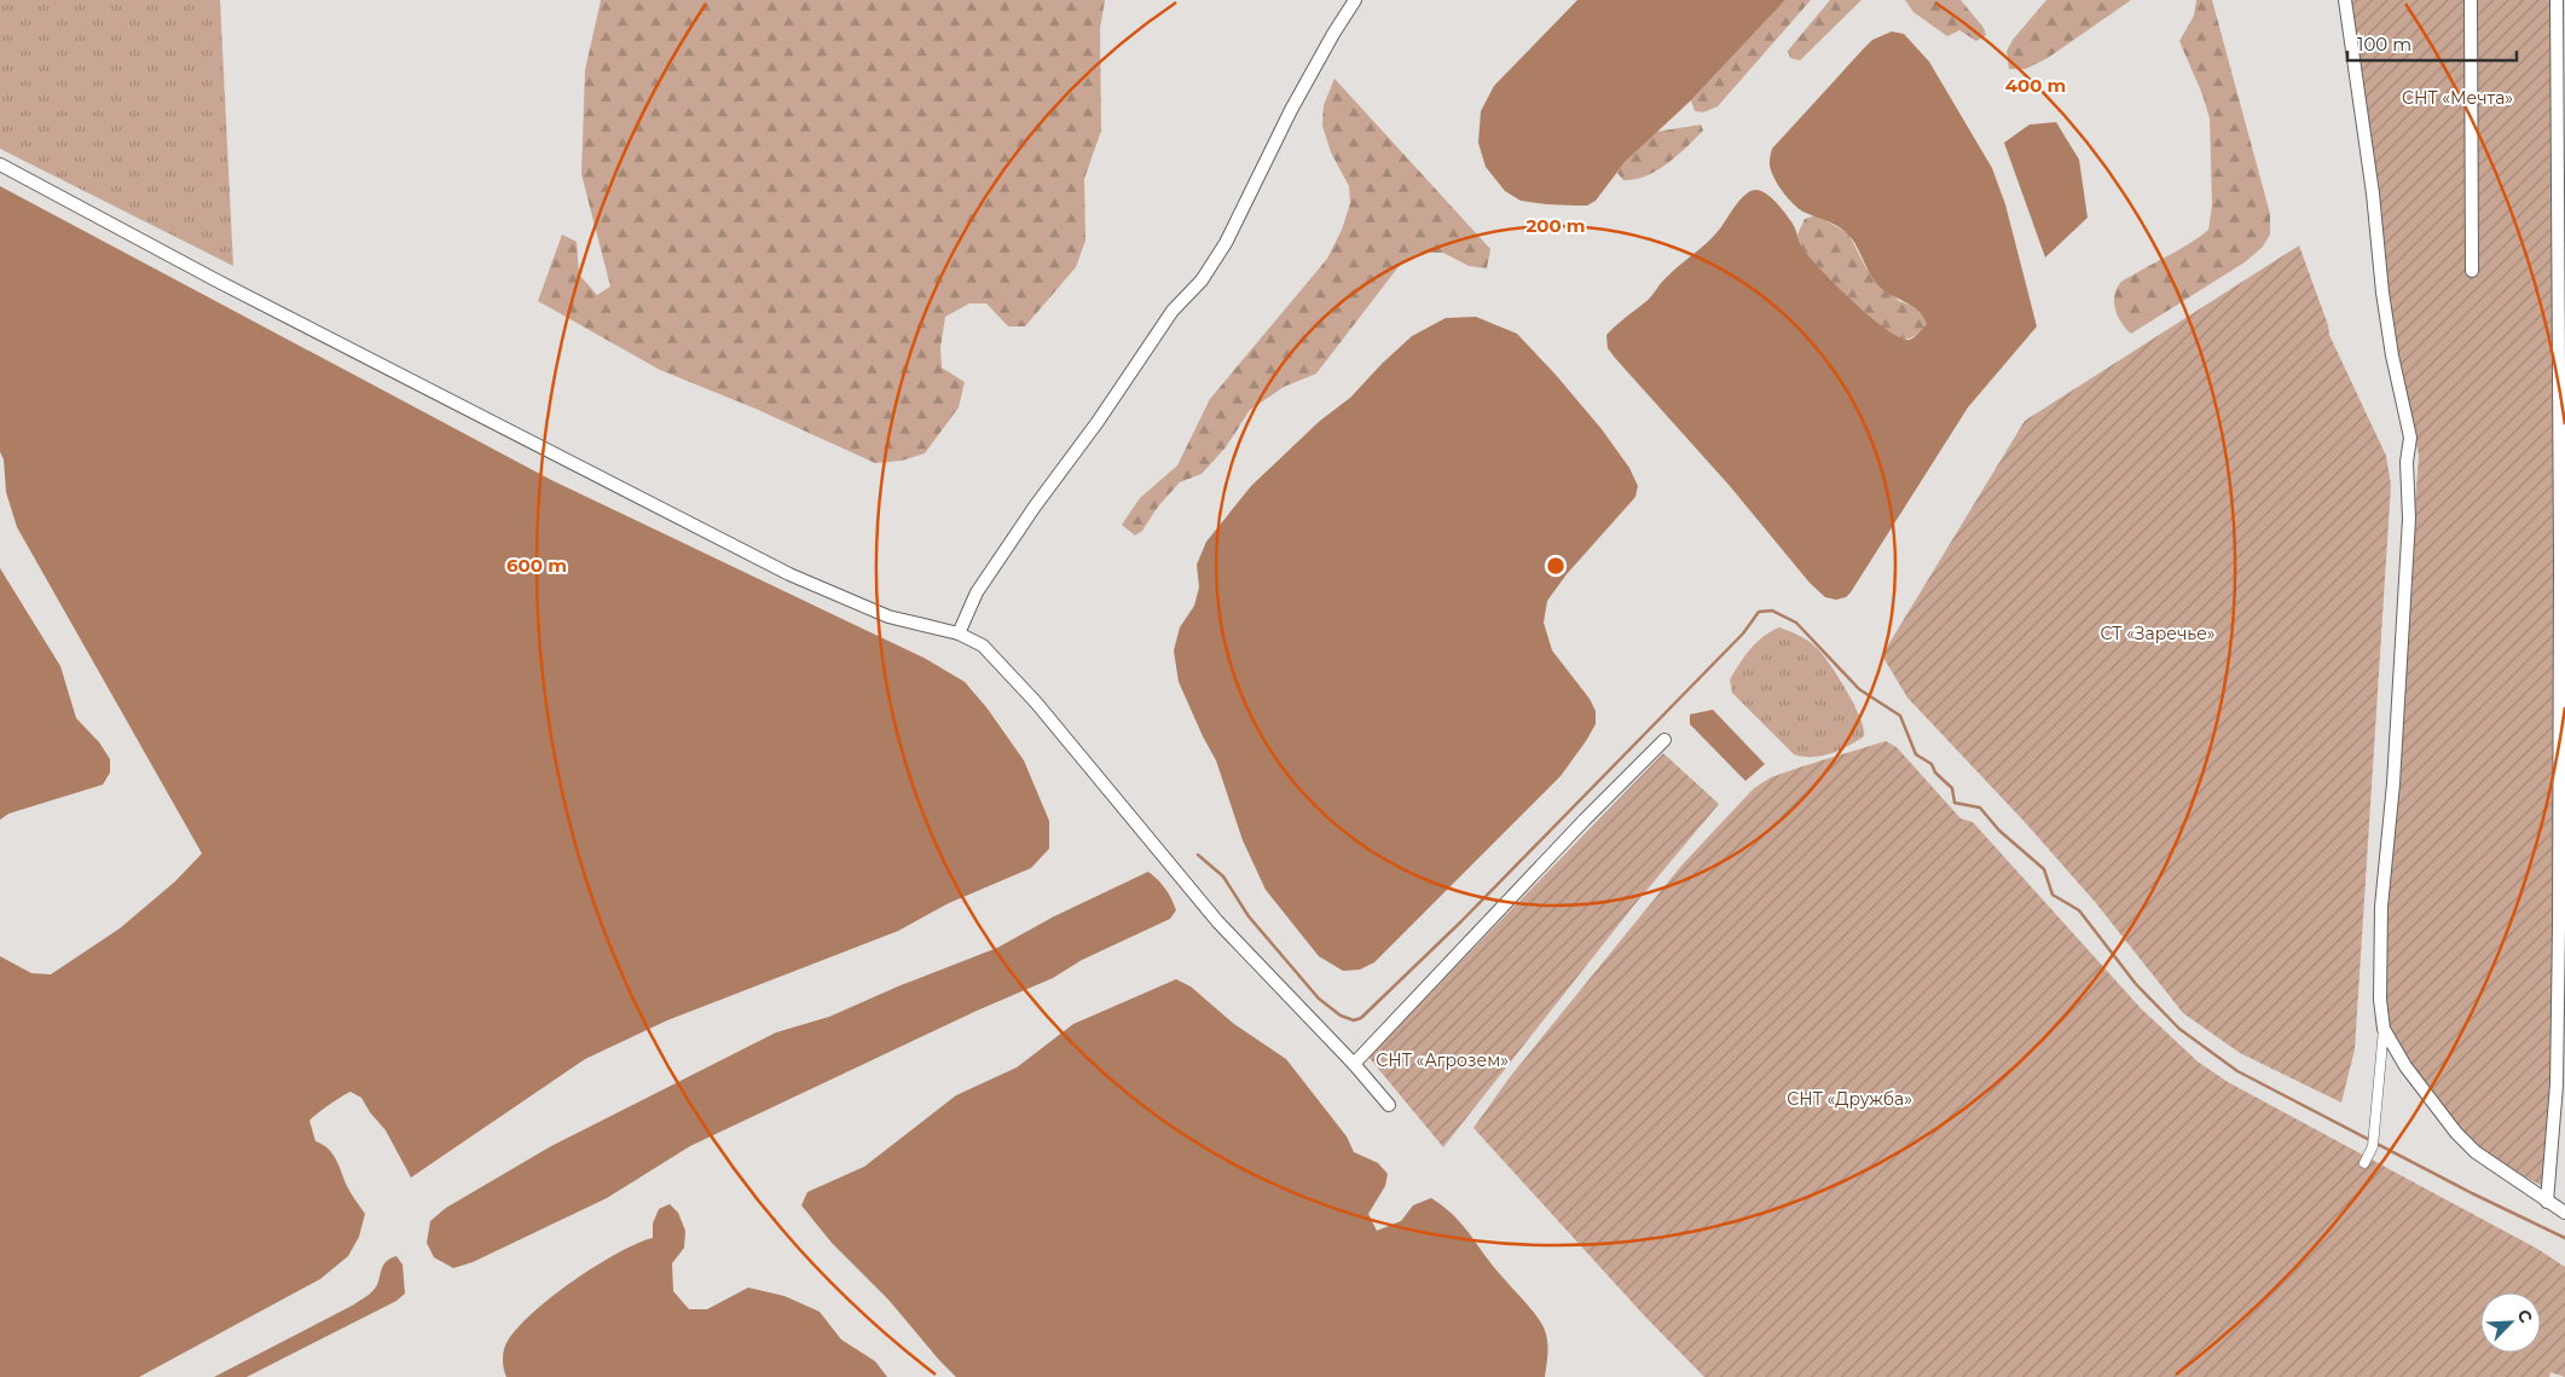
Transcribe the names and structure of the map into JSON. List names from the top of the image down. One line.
{"parks":["СНТ «Мечта»","СТ «Заречье»","СНТ «Агрозем»","СНТ «Дружба»"],"scale_bar":"100 m","north":"top right","rings":["400 m","200 m","600 m"]}
